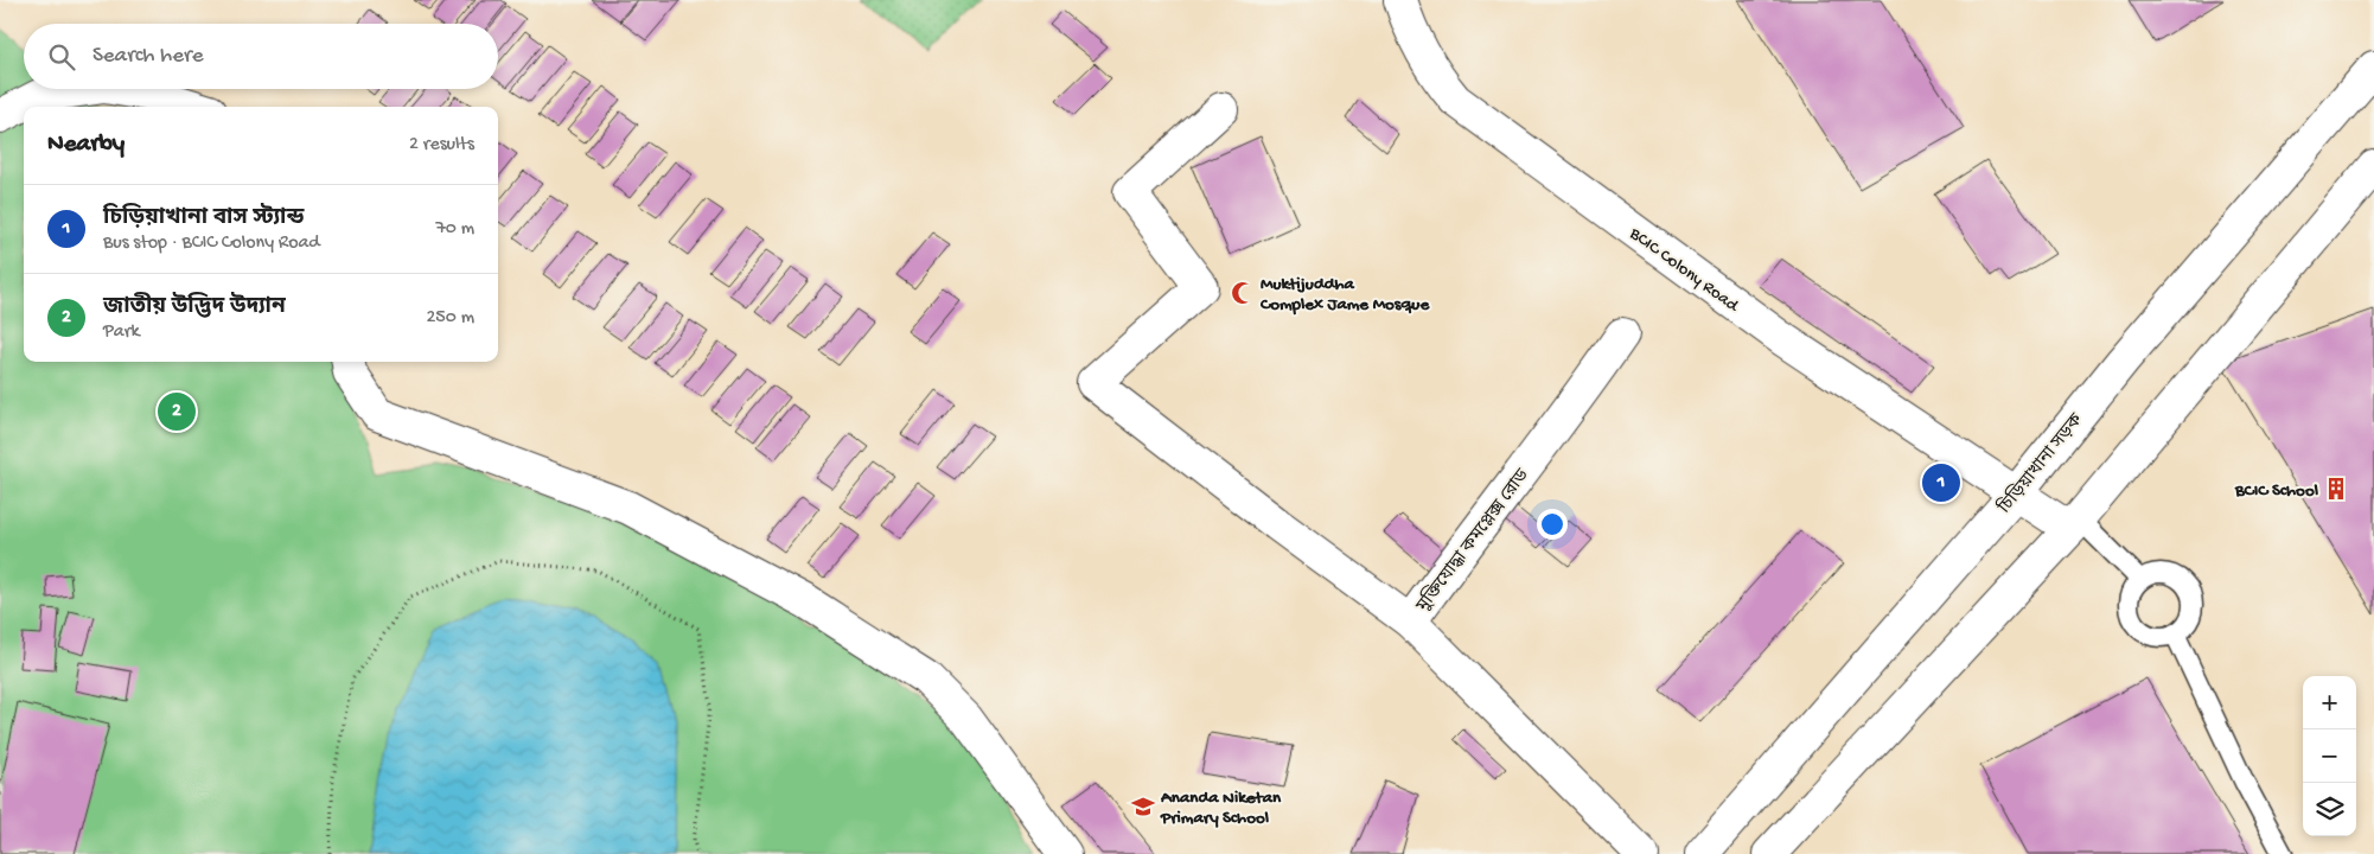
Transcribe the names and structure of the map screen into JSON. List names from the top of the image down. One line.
{"streets":{"street":["BCIC Colony Road","চিড়িয়াখানা সড়ক","মুক্তিযোদ্ধা কমপ্লেক্স রোড"]},"crossings":[["BCIC Colony Road","চিড়িয়াখানা সড়ক"]],"places":{"mosque":["Muktijuddha Complex Jame Mosque"],"building":["BCIC School"],"school or university":["Ananda Niketan Primary School"]},"page":{"search":"Search here","heading":["Nearby","2 results"],"list":[{"mark":"1","name":"চিড়িয়াখানা বাস স্ট্যান্ড","note":"Bus stop · BCIC Colony Road","value":"70 m"},{"mark":"2","name":"জাতীয় উদ্ভিদ উদ্যান","note":"Park","value":"250 m"}],"pins":["2","1"],"map_buttons":["+","−"]}}
